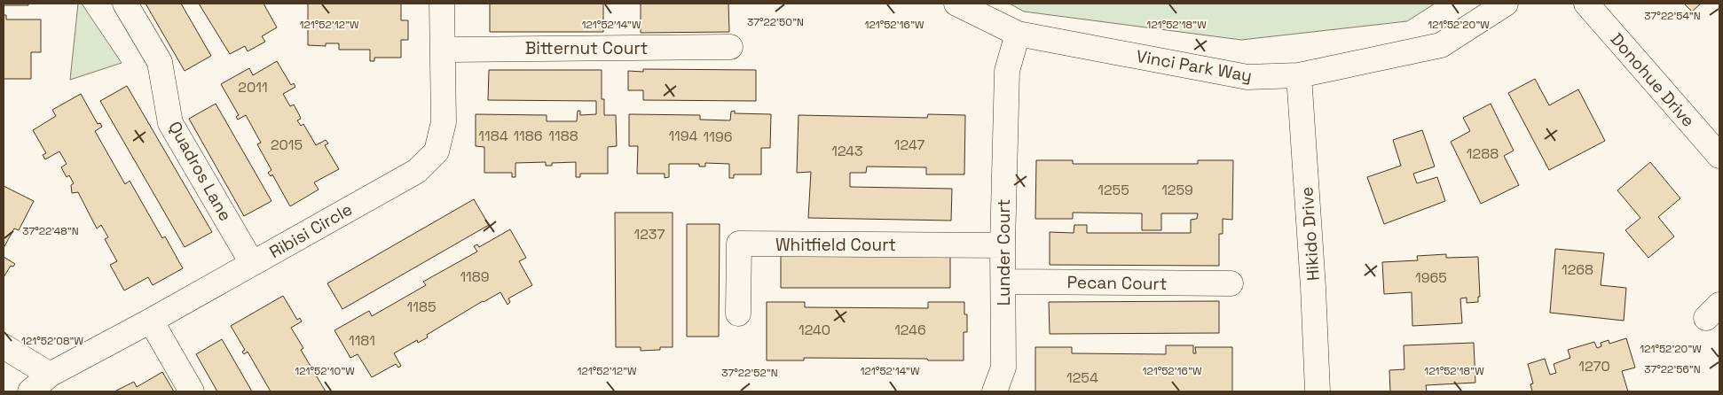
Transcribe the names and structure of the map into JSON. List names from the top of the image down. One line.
{"streets":{"street":["Bitternut Court","Vinci Park Way","Donohue Drive","Quadros Lane","Ribisi Circle","Hikido Drive","Whitfield Court","Lunder Court","Pecan Court"]},"crossings":[["Bitternut Court","Ribisi Circle"],["Vinci Park Way","Hikido Drive"],["Vinci Park Way","Lunder Court"],["Quadros Lane","Ribisi Circle"],["Whitfield Court","Lunder Court"],["Lunder Court","Pecan Court"]],"house_numbers":["2011","1184","1186","1188","1194","1196","2015","1247","1243","1288","1255","1259","1237","1268","1189","1965","1185","1240","1246","1181","1270","1254"],"coordinates":["37°22'54\"N","37°22'50\"N","121°52'12\"W","121°52'14\"W","121°52'16\"W","121°52'18\"W","121°52'20\"W","37°22'48\"N","121°52'08\"W","37°22'56\"N","121°52'10\"W","37°22'52\"N"]}
